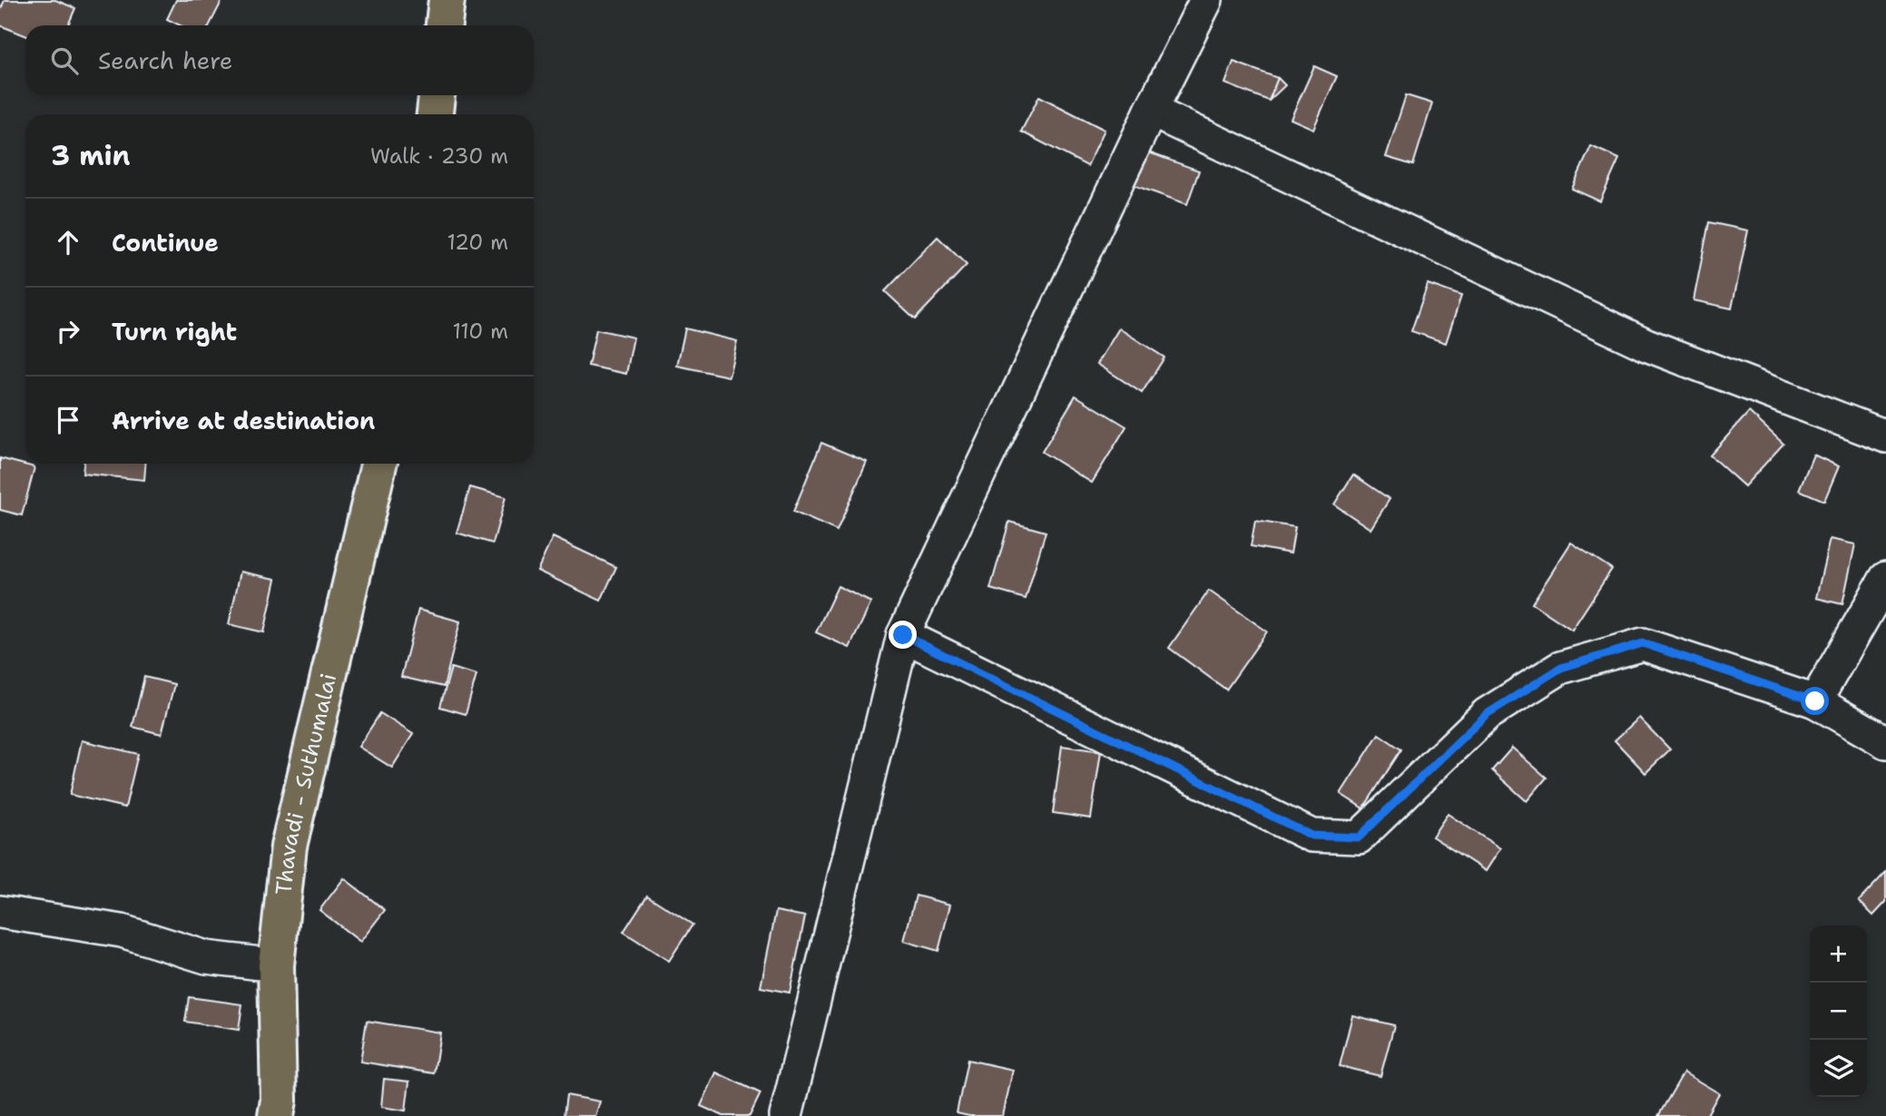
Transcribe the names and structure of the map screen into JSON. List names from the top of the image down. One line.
{"streets":{"main road":["Thavadi - Suthumalai"]},"page":{"search":"Search here","heading":["3 min","Walk · 230 m"],"list":[["Continue","120 m"],["Turn right","110 m"],"Arrive at destination"],"map_buttons":["+","−"]}}
